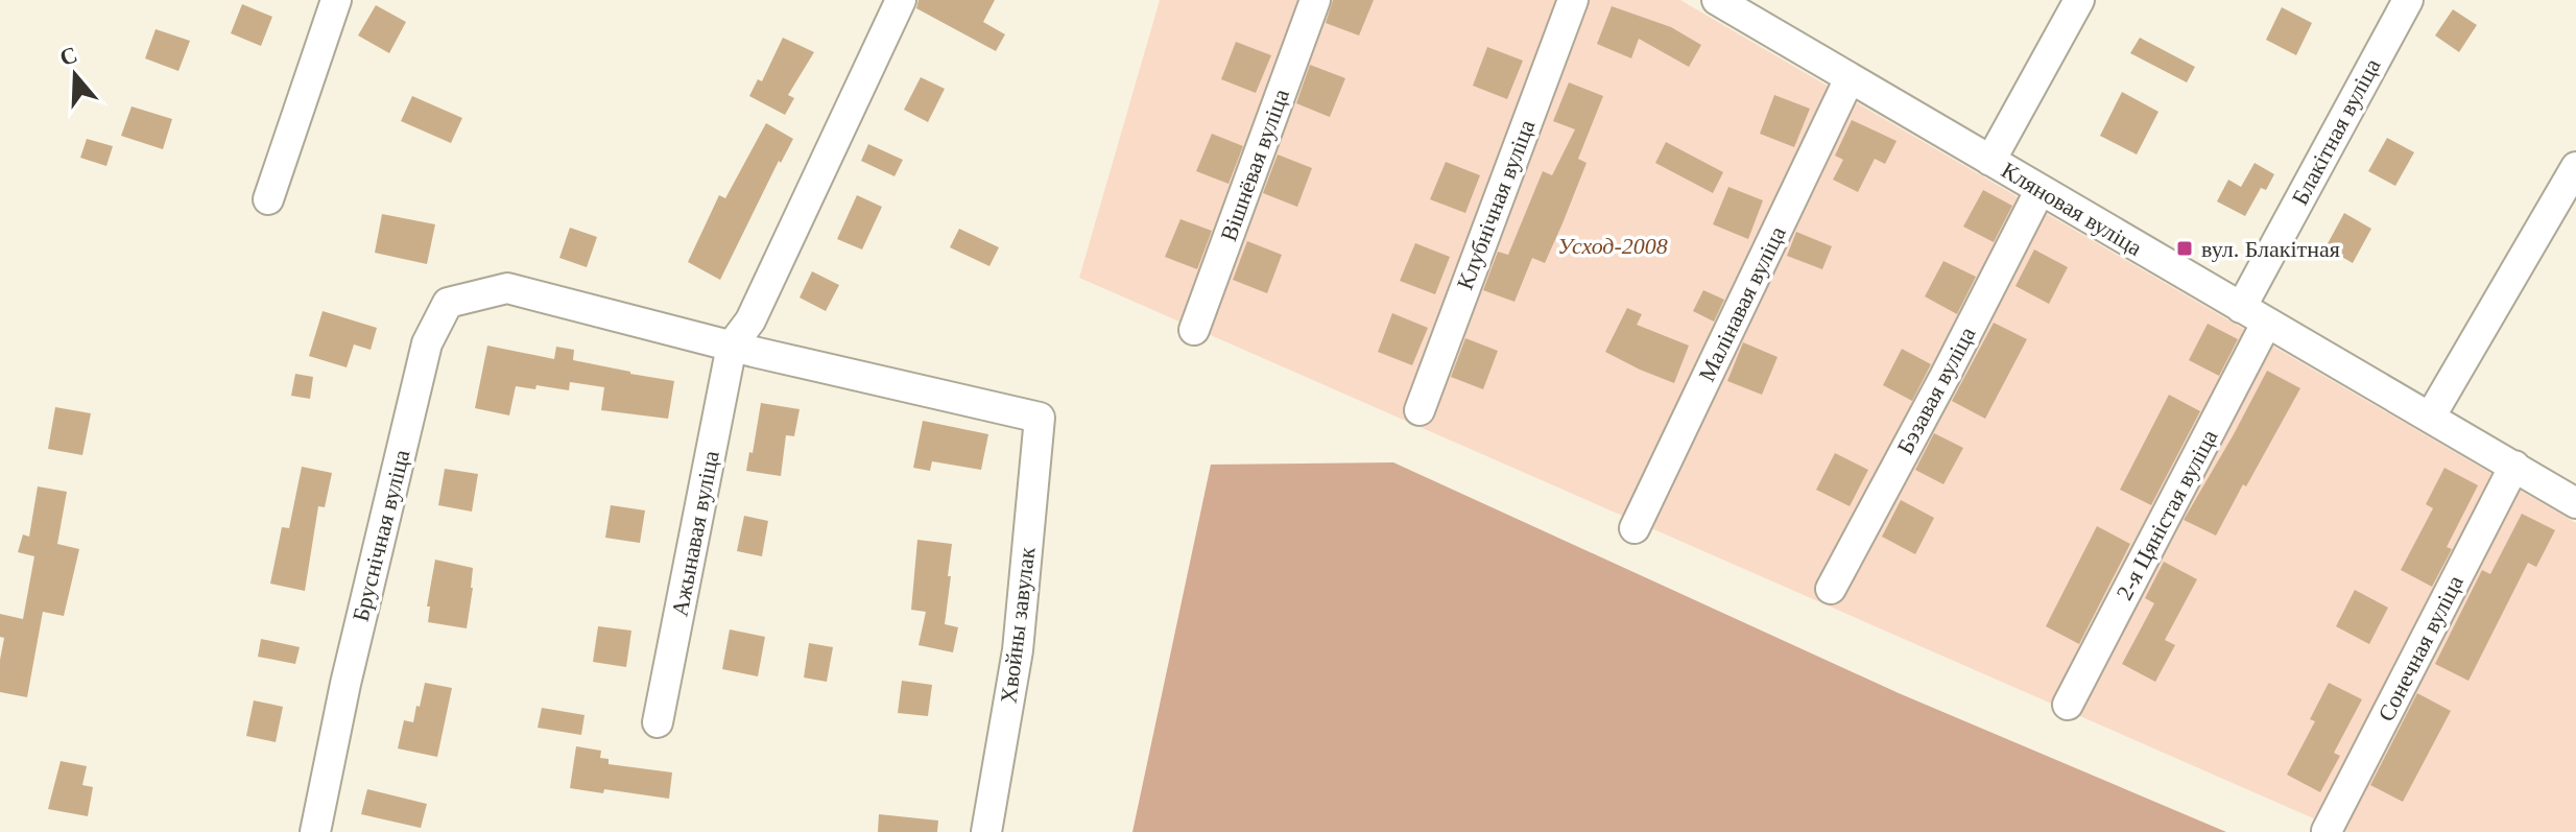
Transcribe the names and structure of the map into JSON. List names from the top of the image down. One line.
{"streets":{"street":["Блакітная вуліца","Вішнёвая вуліца","Клубнічная вуліца","Кляновая вуліца","Малінавая вуліца","Бэзавая вуліца","2-я Цяністая вуліца","Ажынавая вуліца","Бруснічная вуліца","Хвойны завулак","Сонечная вуліца"]},"crossings":[["Блакітная вуліца","Кляновая вуліца"],["Кляновая вуліца","Малінавая вуліца"],["Кляновая вуліца","Бэзавая вуліца"],["Кляновая вуліца","2-я Цяністая вуліца"],["Кляновая вуліца","Сонечная вуліца"],["Ажынавая вуліца","Бруснічная вуліца"],["Ажынавая вуліца","Хвойны завулак"],["Бруснічная вуліца","Хвойны завулак"]],"parks":["Усход-2008"],"places":{"transit":["вул. Блакітная"]},"north":"top"}
